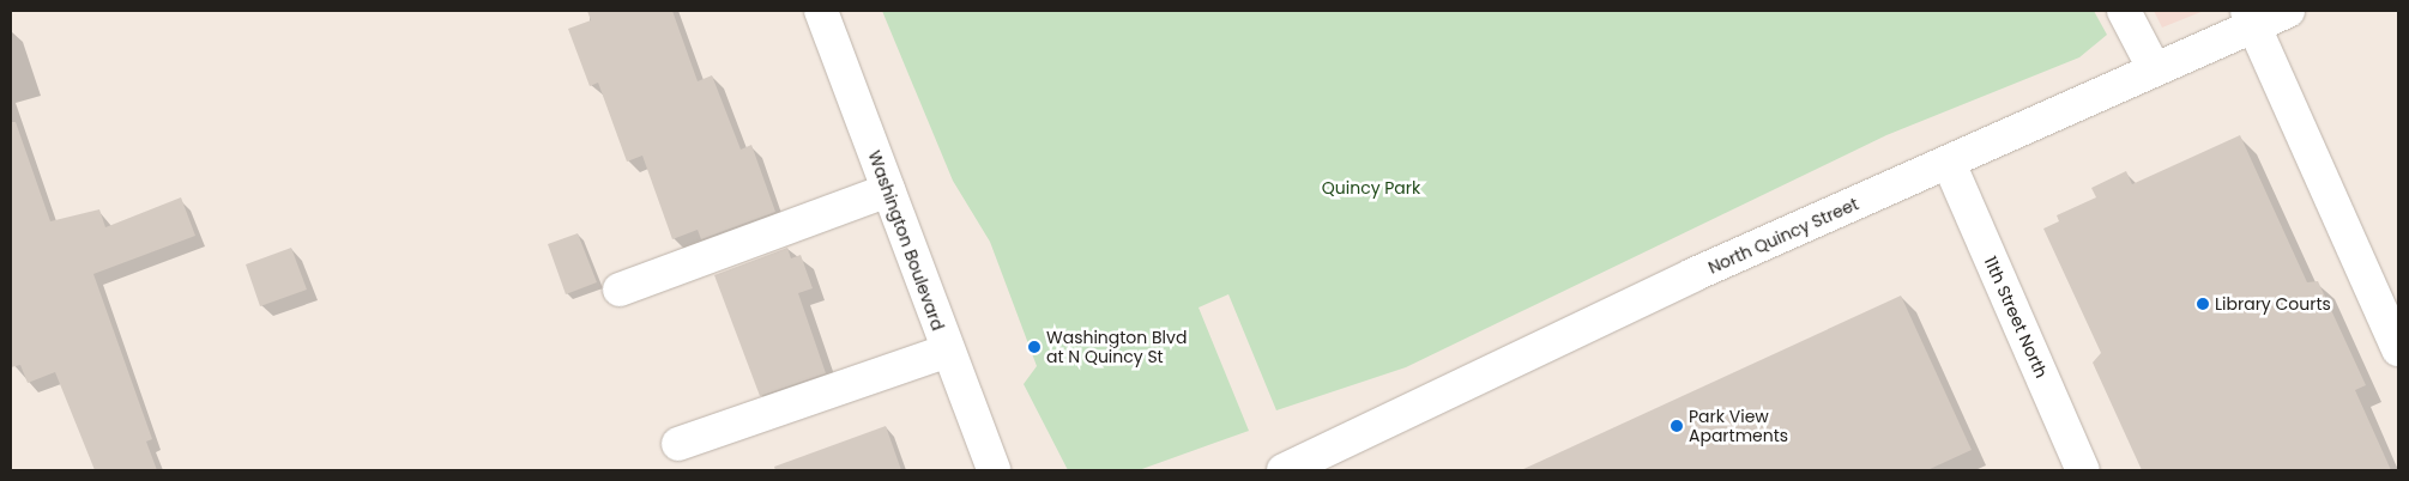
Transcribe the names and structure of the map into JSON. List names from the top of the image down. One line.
{"streets":{"main road":["North Quincy Street","Washington Boulevard","11th Street North"]},"crossings":[["North Quincy Street","11th Street North"]],"parks":["Quincy Park"],"places":["Library Courts","Washington Blvd at N Quincy St","Park View Apartments"]}
